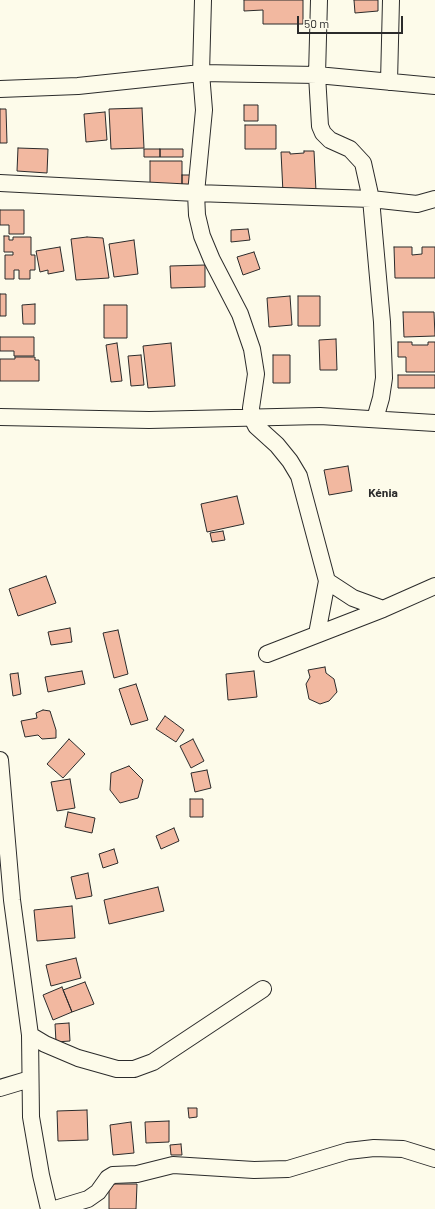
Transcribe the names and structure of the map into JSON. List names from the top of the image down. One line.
{"districts":["Kénia"],"scale_bar":"50 m"}
